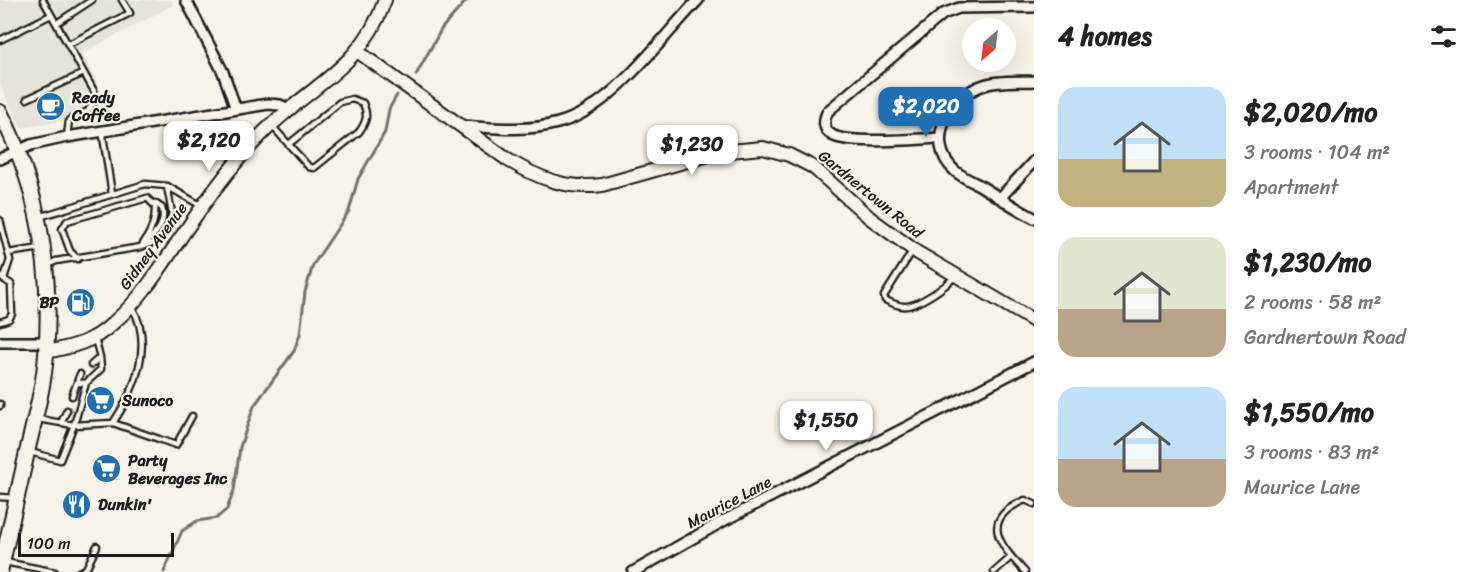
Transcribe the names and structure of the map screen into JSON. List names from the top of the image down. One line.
{"streets":{"street":["Gardnertown Road","Gidney Avenue","Maurice Lane"]},"crossings":[["Gardnertown Road","Gidney Avenue"]],"places":{"cafe":["Ready Coffee"],"fuel station":["BP"],"supermarket":["Sunoco","Party Beverages Inc"],"restaurant":["Dunkin'"]},"scale_bar":"100 m","north":"bottom left","page":{"heading":"4 homes","list":[{"name":"$2,020/mo","note":"3 rooms · 104 m² · Apartment"},{"name":"$1,230/mo","note":"2 rooms · 58 m² · Gardnertown Road"},{"name":"$1,550/mo","note":"3 rooms · 83 m² · Maurice Lane"}],"price":["$2,020","$2,120","$1,230","$1,550"],"scale":"100 m"}}
